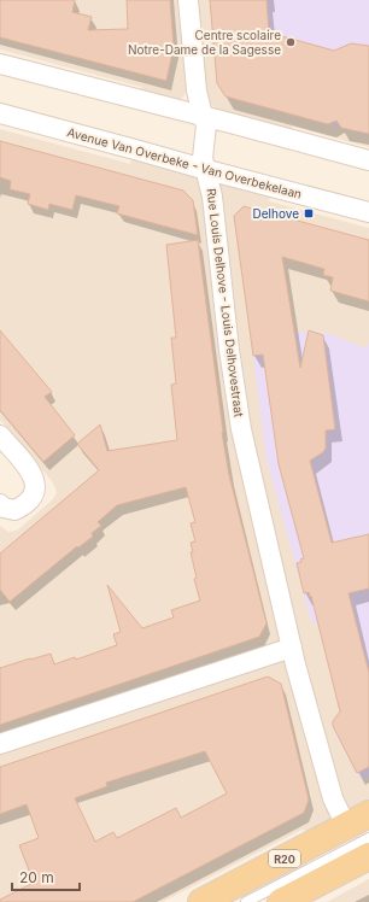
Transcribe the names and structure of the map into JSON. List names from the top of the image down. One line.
{"streets":{"main road":["R20"],"street":["Avenue Van Overbeke - Van Overbekelaan","Rue Louis Delhove - Louis Delhovestraat"]},"crossings":[["Avenue Van Overbeke - Van Overbekelaan","Rue Louis Delhove - Louis Delhovestraat"],["Rue Louis Delhove - Louis Delhovestraat","R20"]],"places":{"other":["Centre scolaire Notre-Dame de la Sagesse"],"transit":["Delhove"]},"scale_bar":"20 m"}
